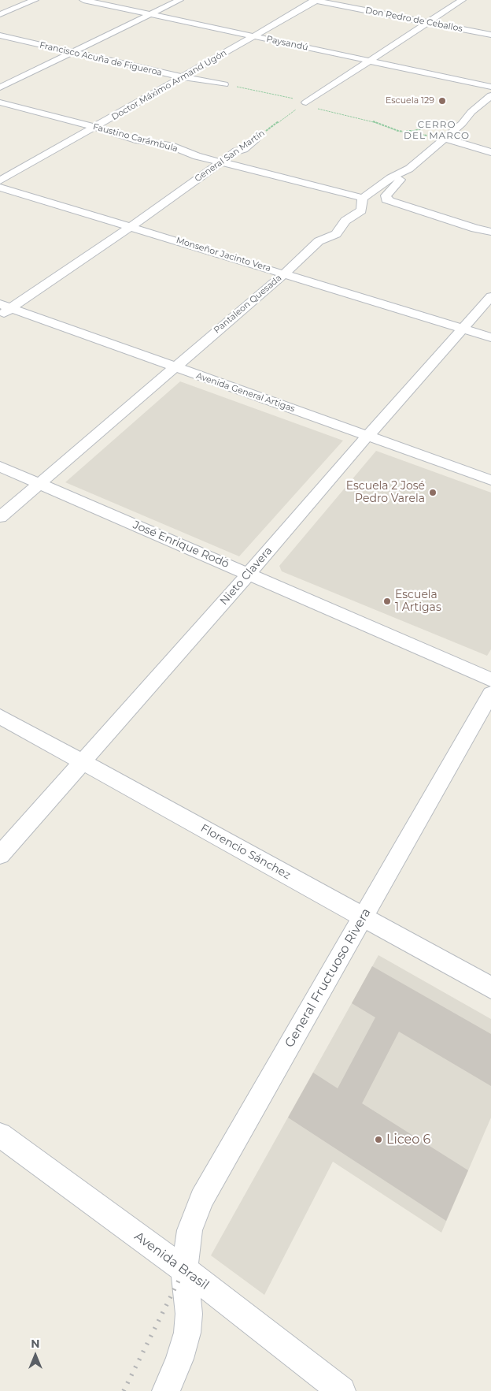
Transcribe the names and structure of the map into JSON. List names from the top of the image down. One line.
{"streets":{"street":["Don Pedro de Ceballos","Paysandú","Francisco Acuña de Figueroa","Doctor Máximo Armand Ugón","Faustino Carámbula","General San Martín","Monseñor Jacinto Vera","Pantaleon Quesada","Avenida General Artigas","José Enrique Rodó","Nieto Clavera","Florencio Sánchez","General Fructuoso Rivera","Avenida Brasil"]},"crossings":[["Don Pedro de Ceballos","Doctor Máximo Armand Ugón"],["Paysandú","Doctor Máximo Armand Ugón"],["Francisco Acuña de Figueroa","Doctor Máximo Armand Ugón"],["Doctor Máximo Armand Ugón","Faustino Carámbula"],["Faustino Carámbula","General San Martín"],["Faustino Carámbula","Pantaleon Quesada"],["General San Martín","Monseñor Jacinto Vera"],["General San Martín","Avenida General Artigas"],["Monseñor Jacinto Vera","Pantaleon Quesada"],["Monseñor Jacinto Vera","Nieto Clavera"],["Pantaleon Quesada","Avenida General Artigas"],["Pantaleon Quesada","José Enrique Rodó"],["Avenida General Artigas","Nieto Clavera"],["José Enrique Rodó","Nieto Clavera"],["Nieto Clavera","Florencio Sánchez"],["Florencio Sánchez","General Fructuoso Rivera"],["General Fructuoso Rivera","Avenida Brasil"]],"districts":["CERRO DEL MARCO"],"places":["Escuela 129","Escuela 2 José Pedro Varela","Escuela 1 Artigas","Liceo 6"],"north":"top"}
